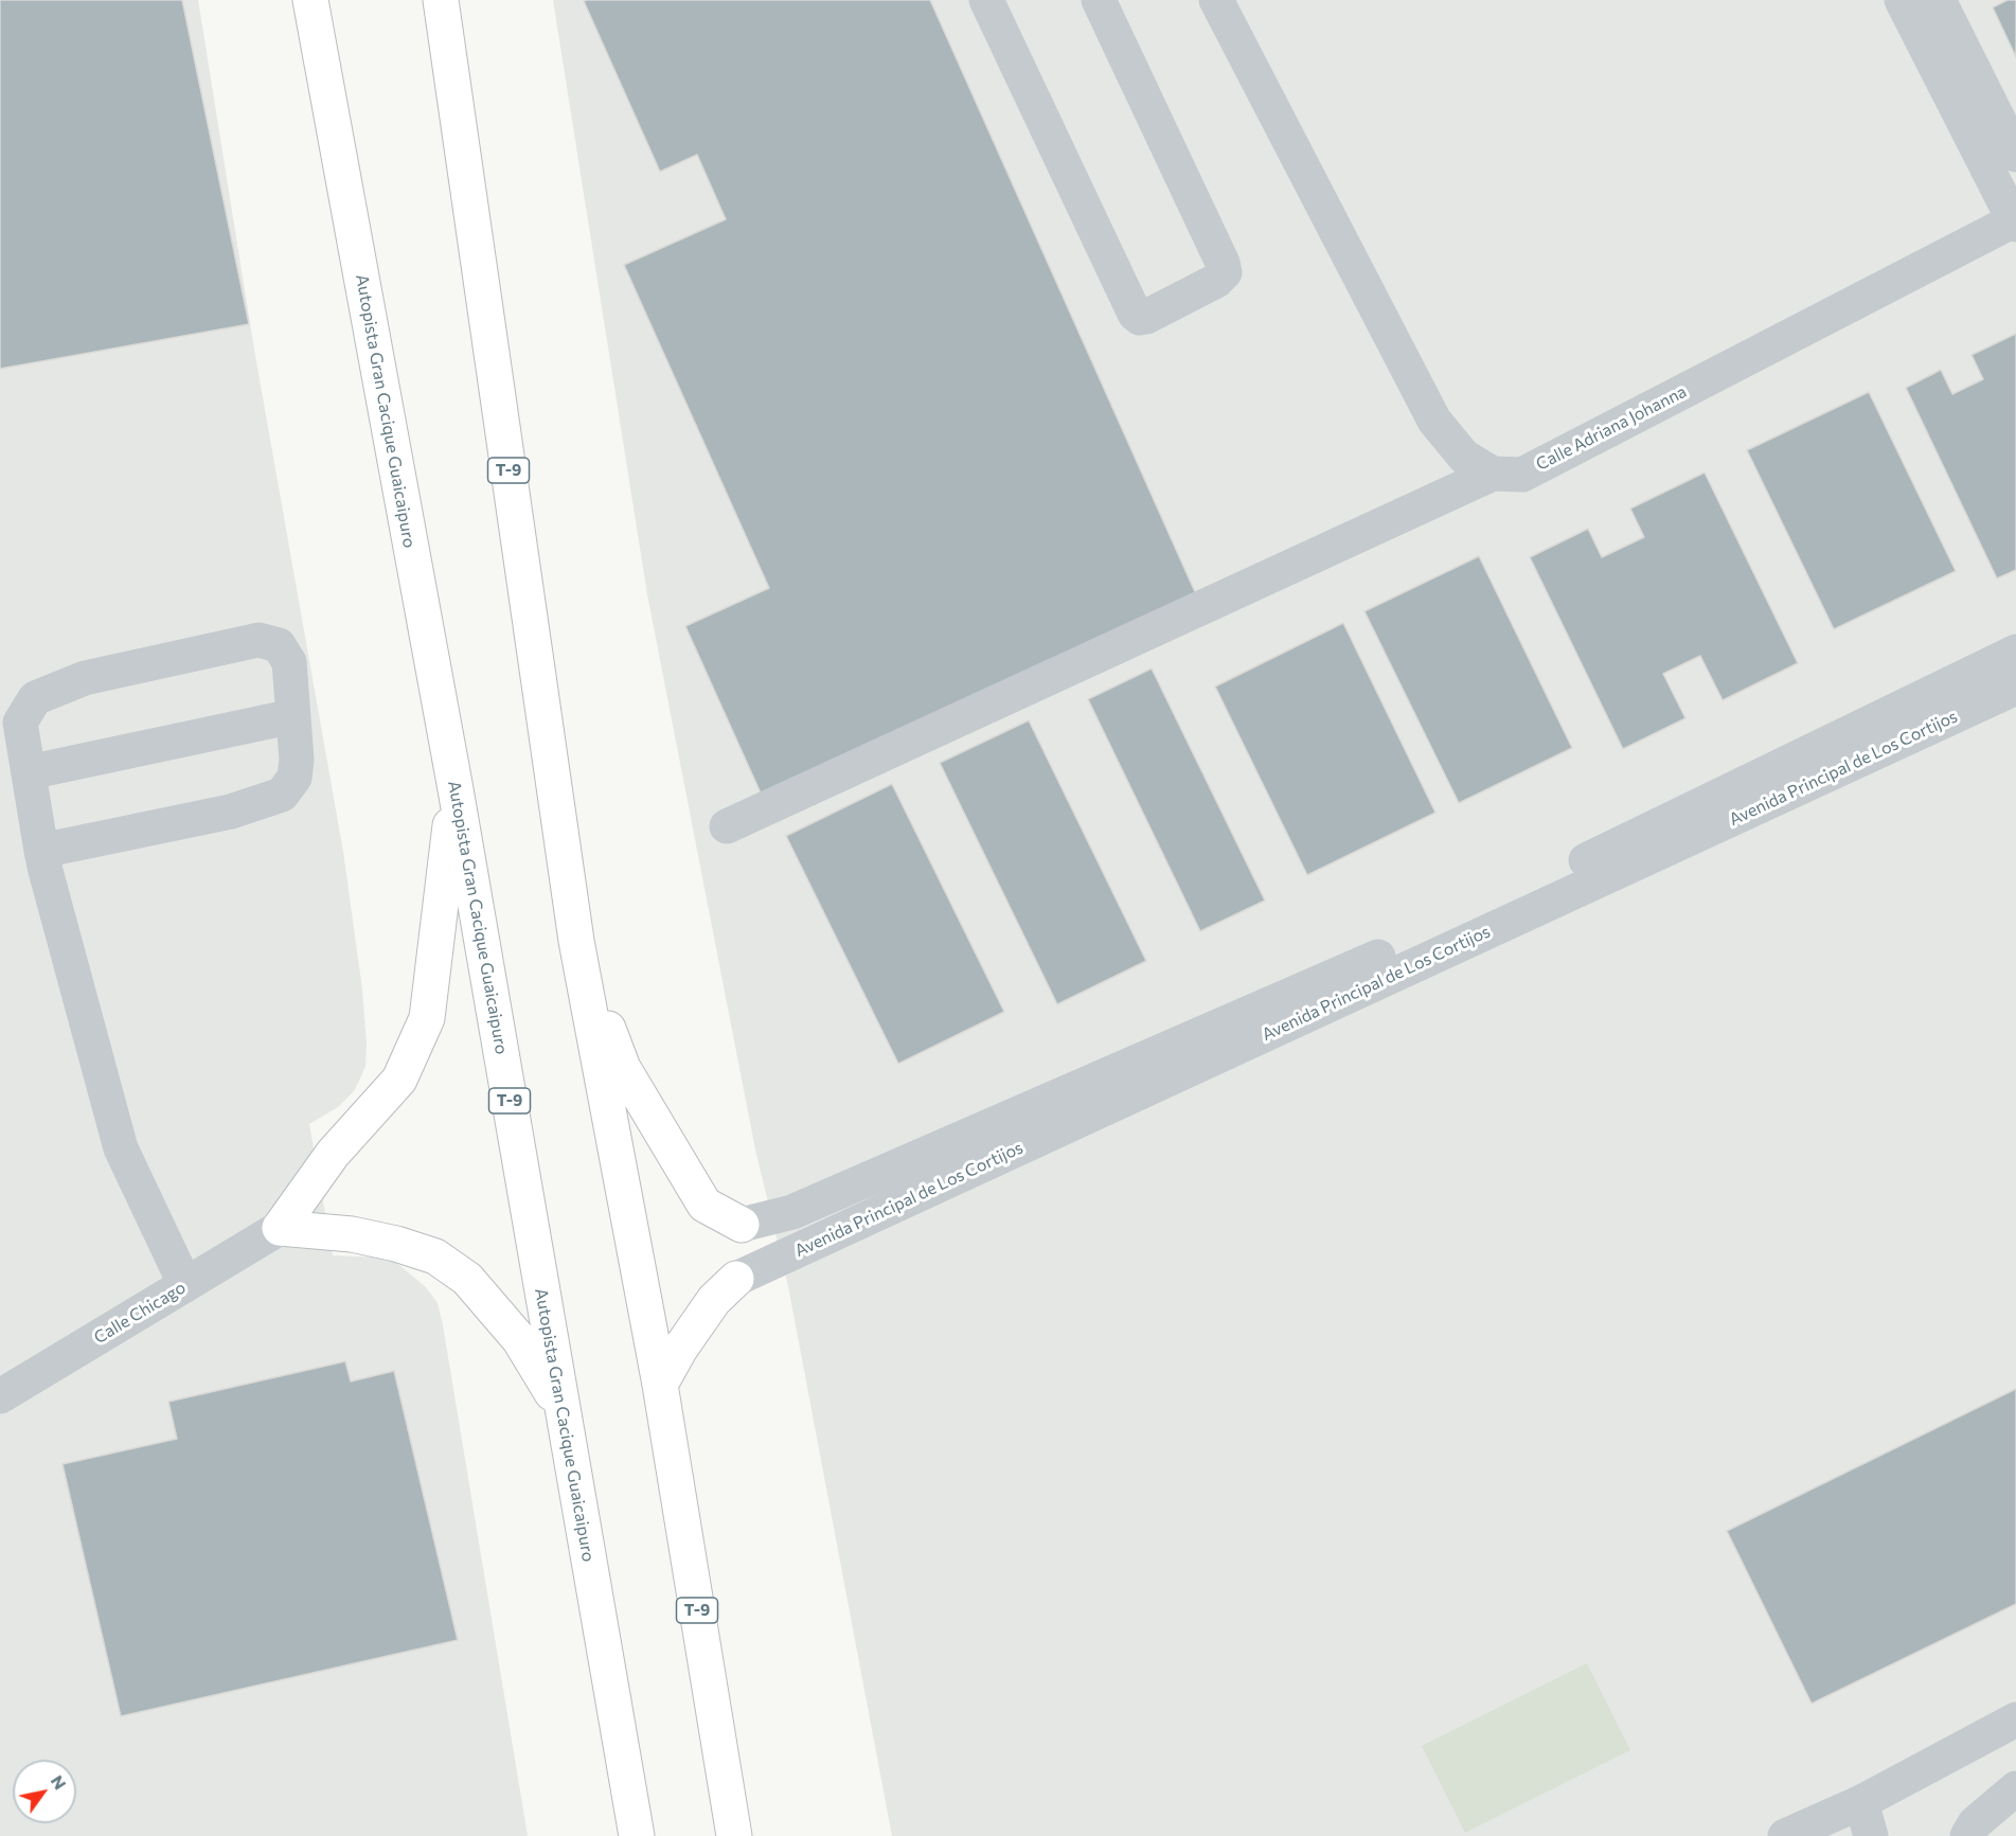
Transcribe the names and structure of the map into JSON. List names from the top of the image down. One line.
{"streets":{"highway":["Autopista Gran Cacique Guaicaipuro","T-9"],"street":["Calle Adriana Johanna","Avenida Principal de Los Cortijos","Calle Chicago"]},"north":"top right"}
